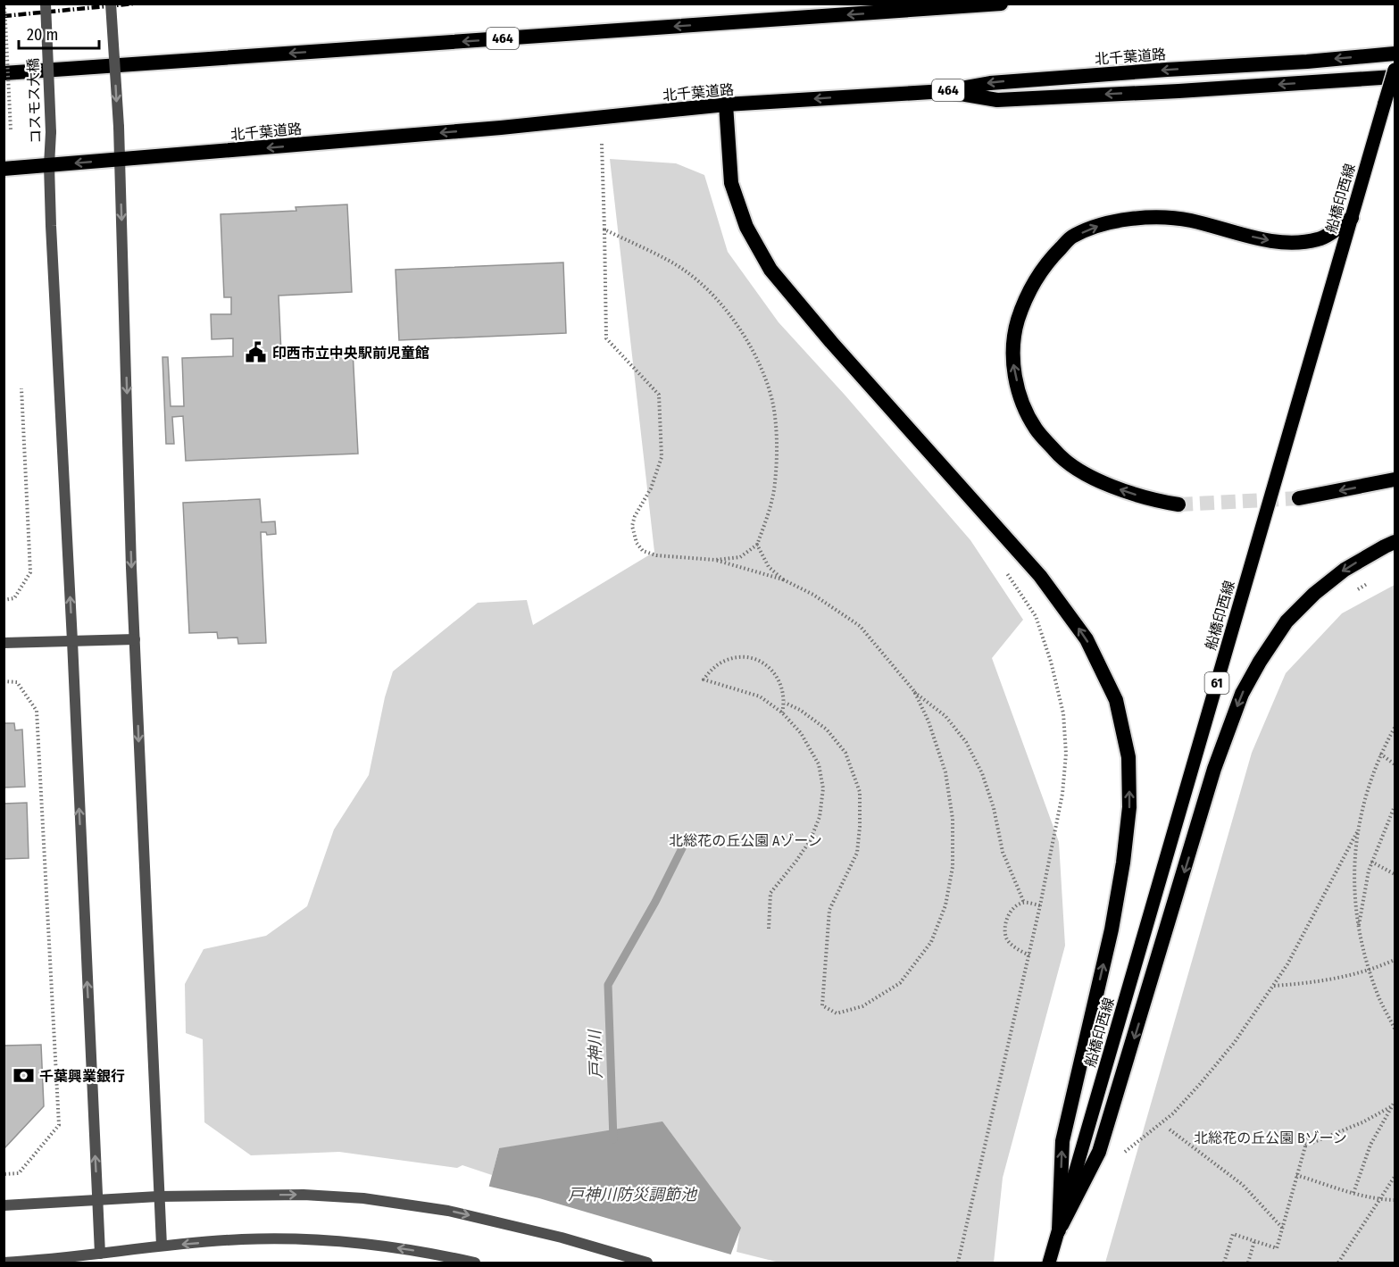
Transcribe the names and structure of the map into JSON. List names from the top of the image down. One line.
{"streets":{"highway":["464","北千葉道路"],"main road":["船橋印西線","61"],"street":["コスモス大橋"]},"crossings":[["北千葉道路","コスモス大橋"]],"water":["戸神川","戸神川防災調節池"],"parks":["北総花の丘公園 Aゾーン","北総花の丘公園 Bゾーン"],"places":{"public building":["印西市立中央駅前児童館"],"bank":["千葉興業銀行"]},"scale_bar":"20 m"}
